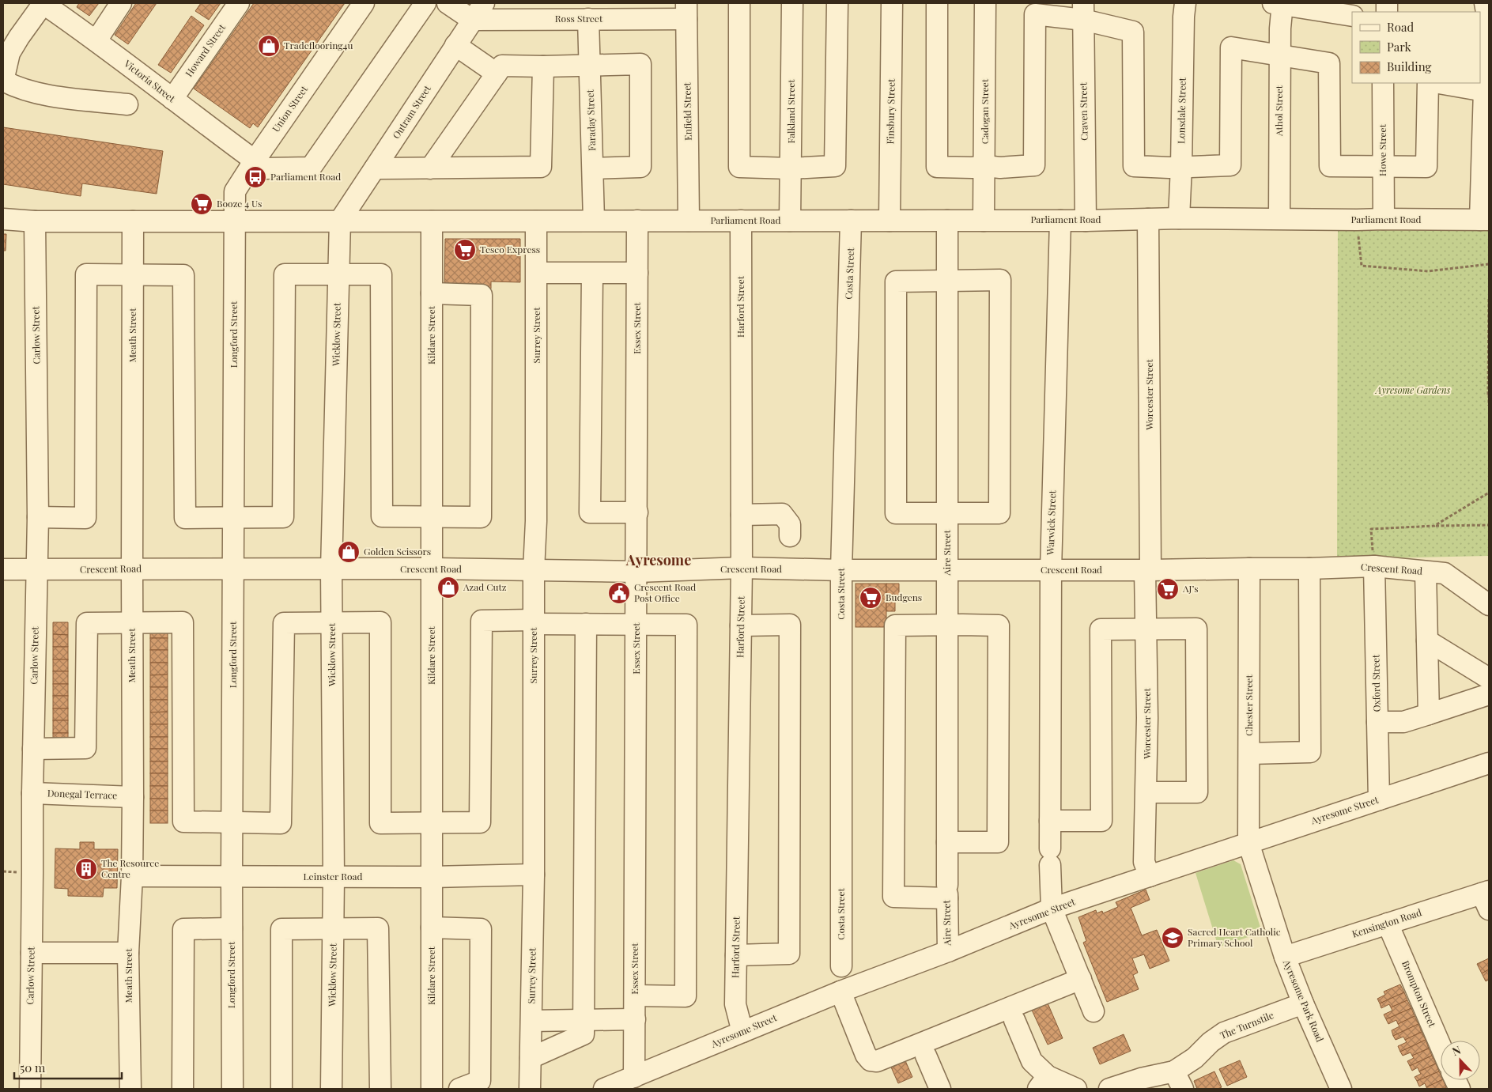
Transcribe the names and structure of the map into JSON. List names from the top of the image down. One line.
{"streets":{"street":["Ross Street","Howard Street","Victoria Street","Union Street","Lonsdale Street","Athol Street","Enfield Street","Falkland Street","Finsbury Street","Cadogan Street","Craven Street","Outram Street","Faraday Street","Howe Street","Parliament Road","Costa Street","Harford Street","Essex Street","Longford Street","Wicklow Street","Carlow Street","Meath Street","Kildare Street","Surrey Street","Worcester Street","Warwick Street","Aire Street","Crescent Road","Oxford Street","Chester Street","Donegal Terrace","Ayresome Street","Leinster Road","Kensington Road","Brompton Street","Ayresome Park Road","The Turnstile"]},"crossings":[["Ross Street","Enfield Street"],["Ross Street","Outram Street"],["Ross Street","Faraday Street"],["Howard Street","Victoria Street"],["Victoria Street","Union Street"],["Union Street","Parliament Road"],["Union Street","Longford Street"],["Lonsdale Street","Parliament Road"],["Athol Street","Parliament Road"],["Enfield Street","Parliament Road"],["Falkland Street","Parliament Road"],["Finsbury Street","Parliament Road"],["Cadogan Street","Parliament Road"],["Craven Street","Parliament Road"],["Outram Street","Parliament Road"],["Outram Street","Wicklow Street"],["Faraday Street","Parliament Road"],["Howe Street","Parliament Road"],["Parliament Road","Costa Street"],["Parliament Road","Harford Street"],["Parliament Road","Essex Street"],["Parliament Road","Longford Street"],["Parliament Road","Wicklow Street"],["Parliament Road","Carlow Street"],["Parliament Road","Meath Street"],["Parliament Road","Kildare Street"],["Parliament Road","Surrey Street"],["Parliament Road","Worcester Street"],["Parliament Road","Warwick Street"],["Parliament Road","Aire Street"],["Costa Street","Crescent Road"],["Harford Street","Crescent Road"],["Harford Street","Ayresome Street"],["Essex Street","Crescent Road"],["Essex Street","Ayresome Street"],["Longford Street","Crescent Road"],["Longford Street","Leinster Road"],["Wicklow Street","Crescent Road"],["Wicklow Street","Leinster Road"],["Carlow Street","Crescent Road"],["Carlow Street","Donegal Terrace"],["Meath Street","Crescent Road"],["Meath Street","Donegal Terrace"],["Meath Street","Leinster Road"],["Kildare Street","Crescent Road"],["Kildare Street","Leinster Road"],["Surrey Street","Crescent Road"],["Surrey Street","Leinster Road"],["Worcester Street","Crescent Road"],["Worcester Street","Ayresome Street"],["Warwick Street","Crescent Road"],["Warwick Street","Ayresome Street"],["Aire Street","Crescent Road"],["Aire Street","Ayresome Street"],["Crescent Road","Oxford Street"],["Crescent Road","Chester Street"],["Oxford Street","Ayresome Street"],["Chester Street","Ayresome Street"],["Chester Street","Ayresome Park Road"],["Ayresome Street","Ayresome Park Road"],["Kensington Road","Brompton Street"],["Kensington Road","Ayresome Park Road"],["Ayresome Park Road","The Turnstile"]],"districts":["Ayresome"],"parks":["Ayresome Gardens"],"places":{"shop":["Tradeflooring4u","Golden Scissors","Azad Cutz"],"bus stop":["Parliament Road"],"supermarket":["Booze 4 Us","Tesco Express","AJ’s","Budgens"],"public building":["Crescent Road Post Office"],"building":["The Resource Centre"],"school or university":["Sacred Heart Catholic Primary School"]},"legend":["Road","Park","Building"],"scale_bar":"50 m","north":"top"}
